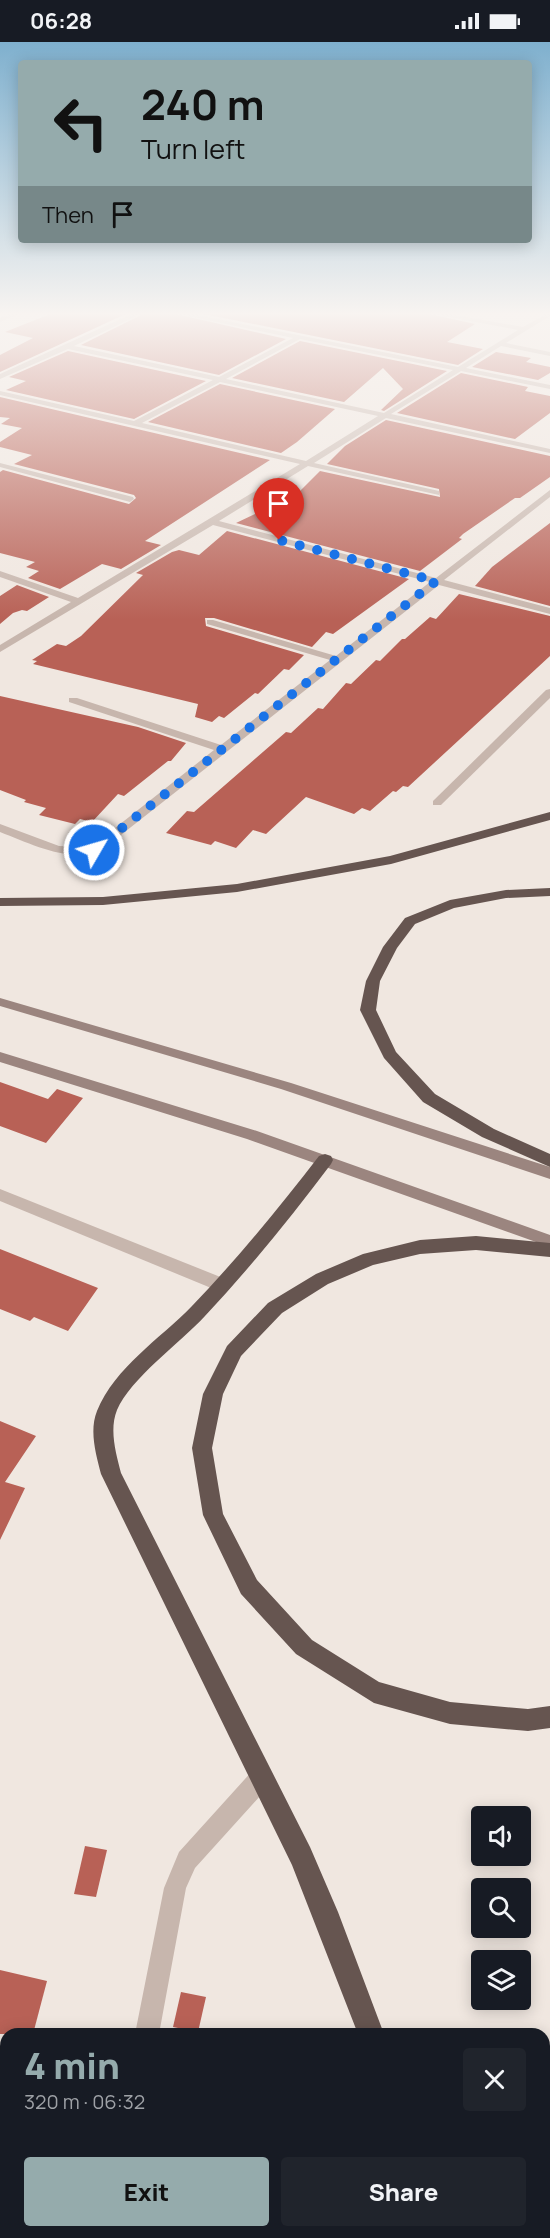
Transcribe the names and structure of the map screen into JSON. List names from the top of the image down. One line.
{"page":{"status":"06:28","turn":["240 m","Turn left"],"then":"Then","heading":["4 min","320 m · 06:32"],"buttons":["Exit","Share"]}}
